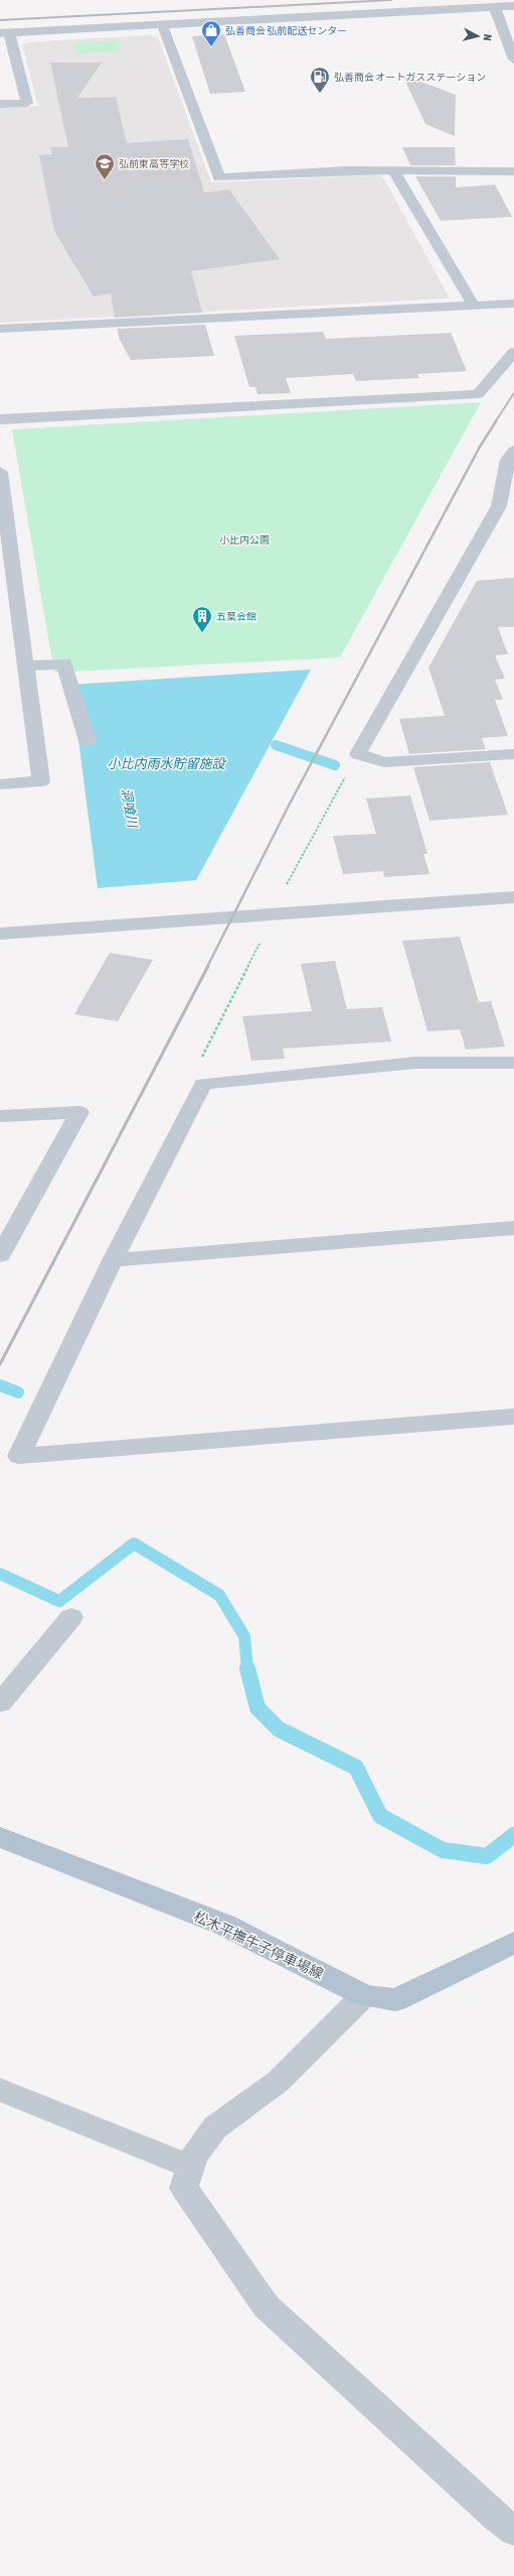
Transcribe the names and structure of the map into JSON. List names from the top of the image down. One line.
{"streets":{"main road":["松木平撫牛子停車場線"]},"water":["小比内雨水貯留施設","洞喰川"],"parks":["小比内公園"],"places":{"shop":["弘善商会 弘前配送センター"],"fuel station":["弘善商会 オートガスステーション"],"school or university":["弘前東高等学校"],"building":["五葉会館"]},"north":"right"}
